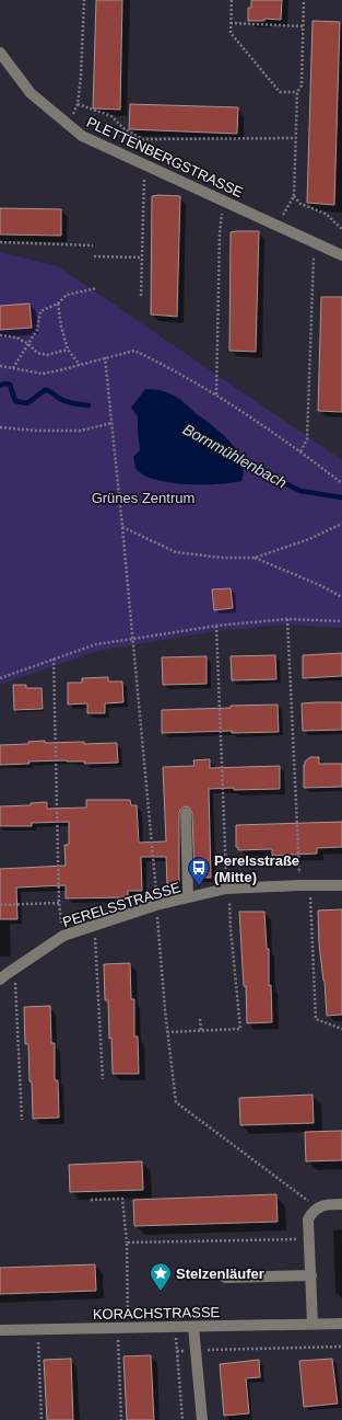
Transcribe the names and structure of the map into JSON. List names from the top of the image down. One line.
{"streets":{"street":["PLETTENBERGSTRASSE","PERELSSTRASSE","KORACHSTRASSE"]},"water":["Bornmühlenbach"],"parks":["Grünes Zentrum"],"places":{"bus stop":["Perelsstraße (Mitte)"],"place":["Stelzenläufer"]}}
